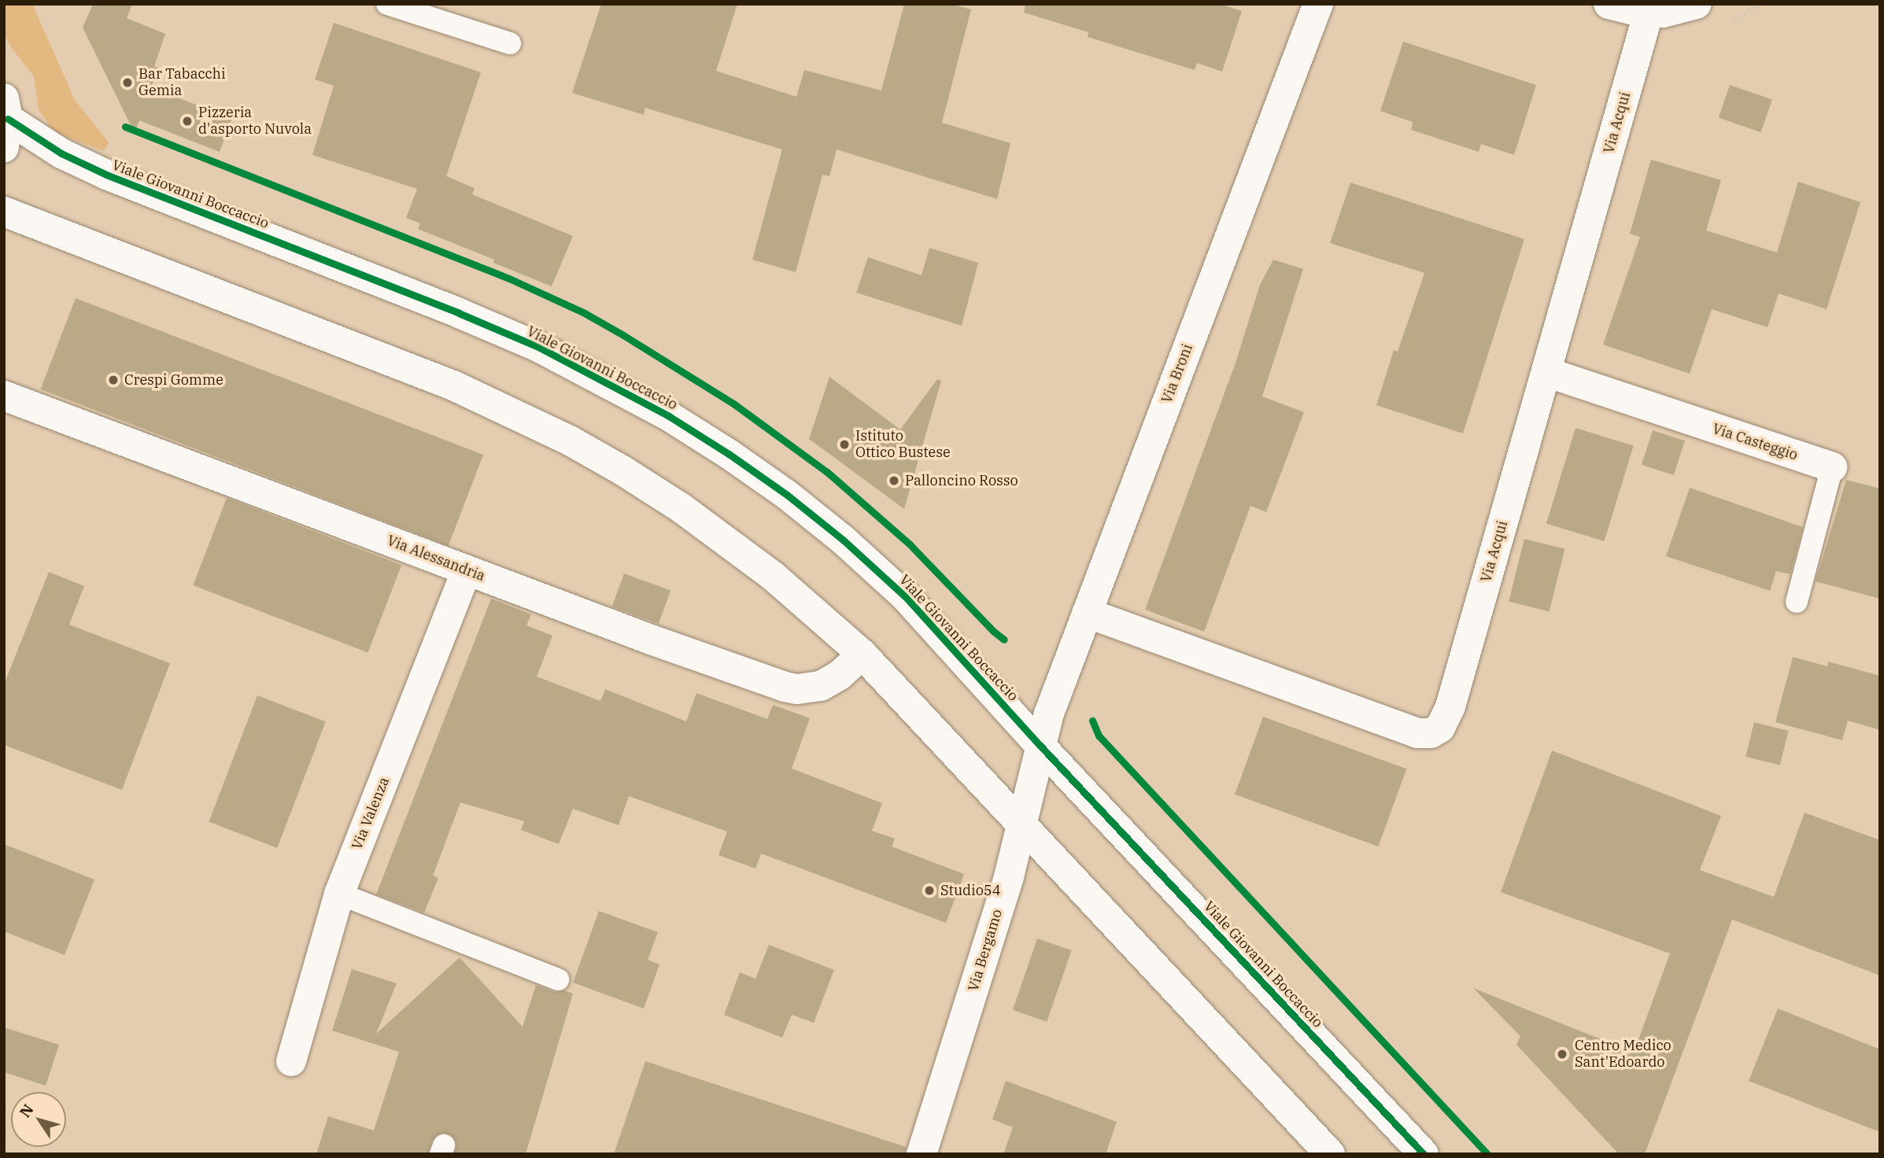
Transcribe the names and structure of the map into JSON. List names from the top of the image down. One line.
{"streets":{"street":["Via Acqui","Viale Giovanni Boccaccio","Via Broni","Via Casteggio","Via Alessandria","Via Valenza","Via Bergamo"]},"crossings":[["Via Acqui","Via Broni"],["Via Acqui","Via Casteggio"],["Viale Giovanni Boccaccio","Via Broni"],["Viale Giovanni Boccaccio","Via Bergamo"],["Via Broni","Via Bergamo"],["Via Alessandria","Via Valenza"]],"places":["Bar Tabacchi Gemia","Pizzeria d'asporto Nuvola","Crespi Gomme","Istituto Ottico Bustese","Palloncino Rosso","Studio54","Centro Medico Sant'Edoardo"],"north":"top left"}
